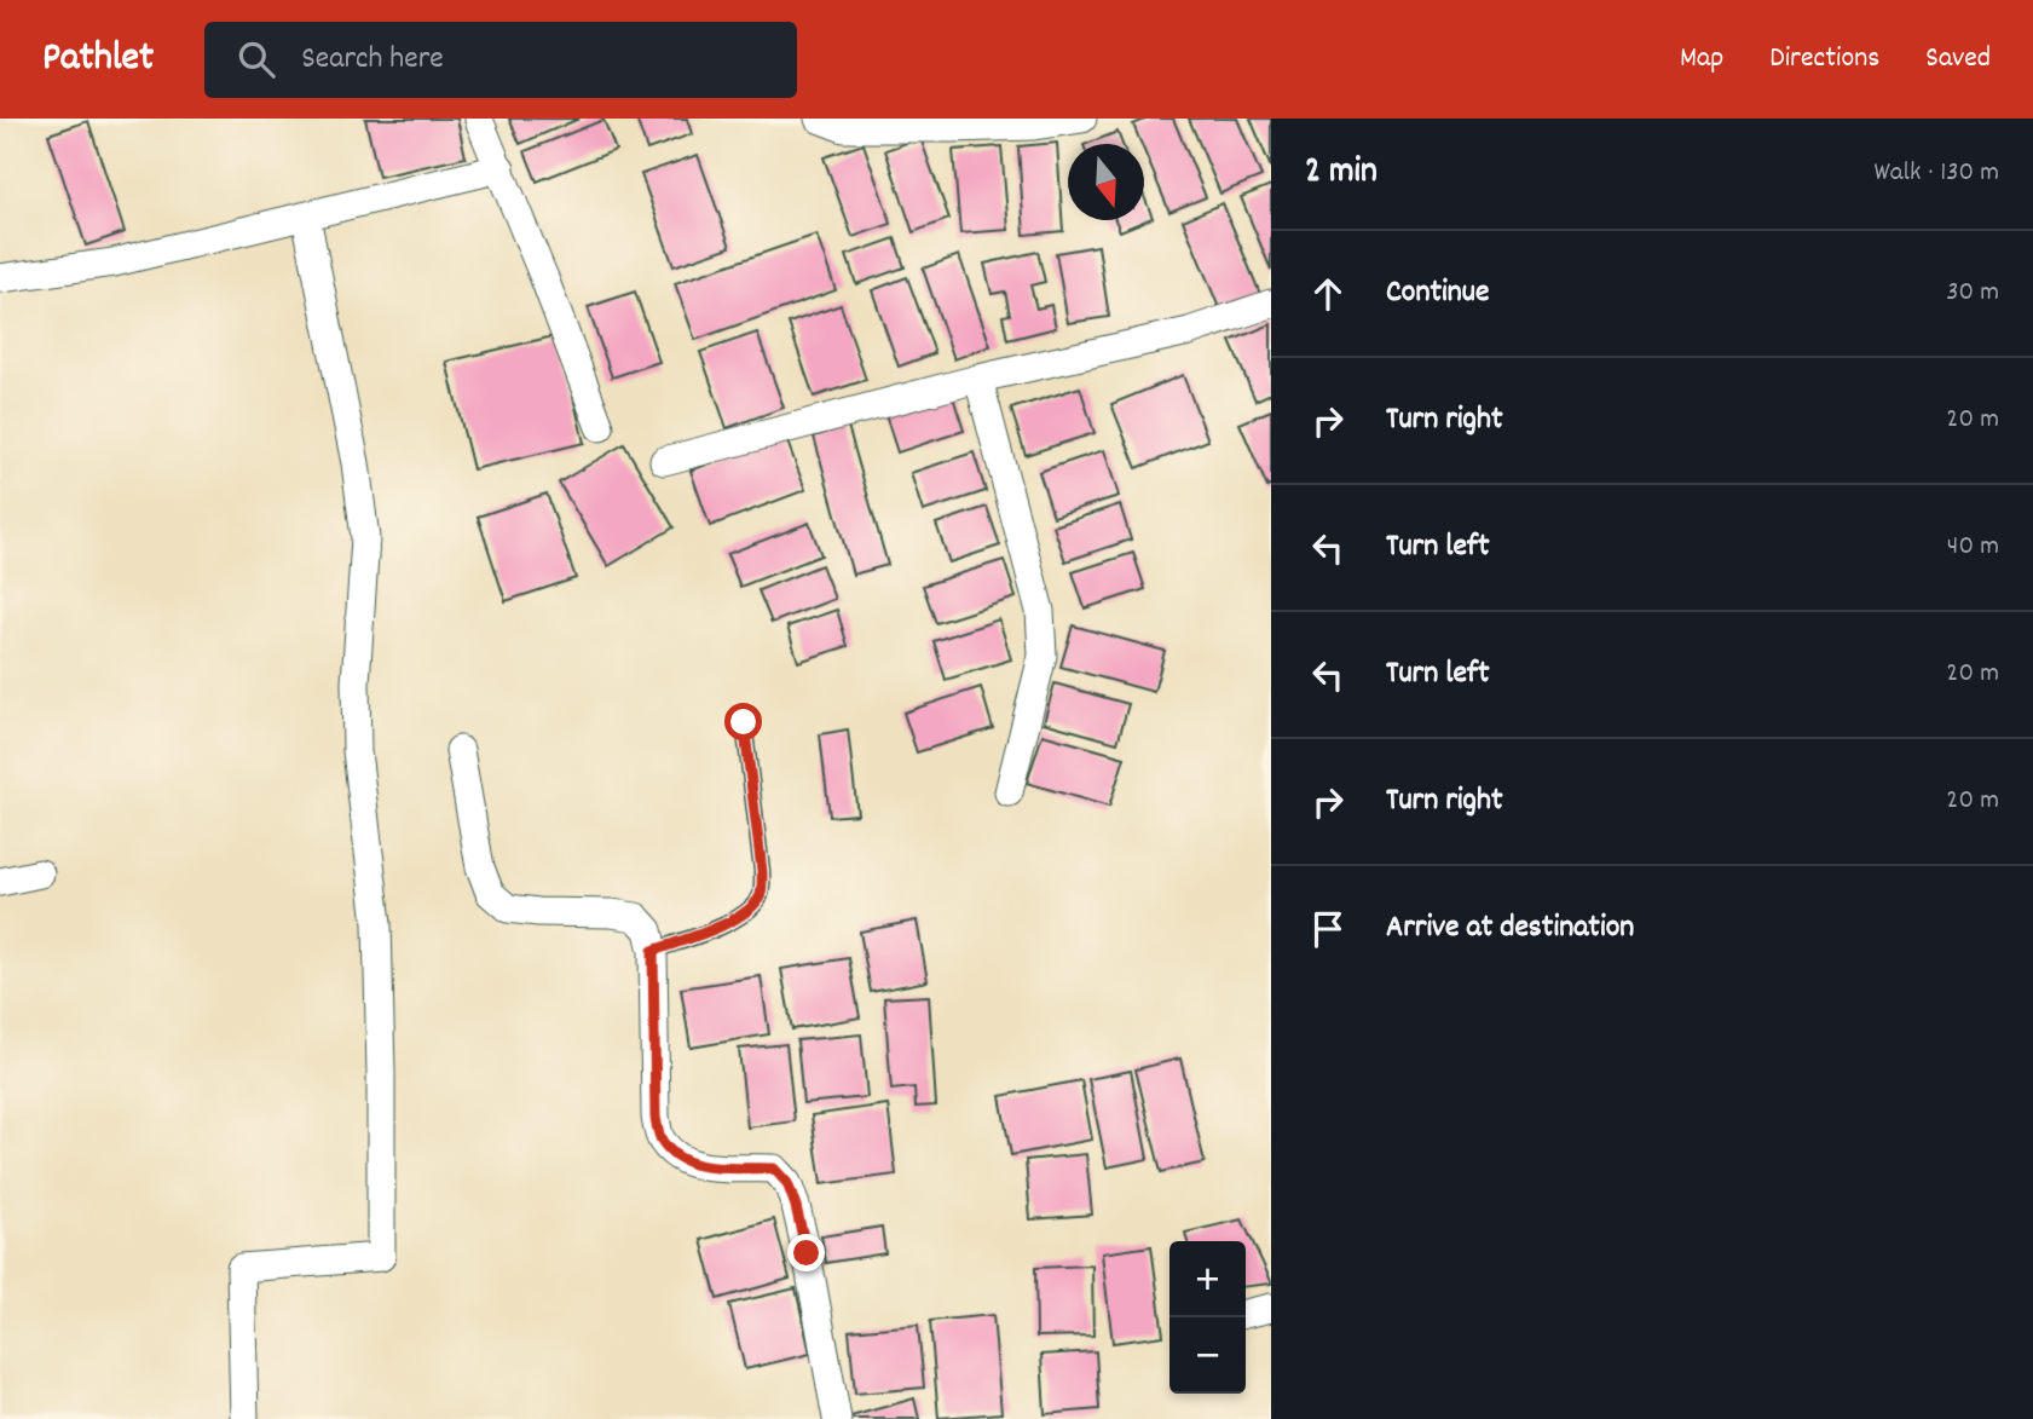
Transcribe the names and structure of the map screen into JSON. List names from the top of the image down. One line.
{"north":"bottom","page":{"header":"Pathlet","search":"Search here","nav":["Map","Directions","Saved"],"heading":["2 min","Walk · 130 m"],"list":[["Continue","30 m"],["Turn right","20 m"],["Turn left","40 m"],["Turn left","20 m"],["Turn right","20 m"],"Arrive at destination"],"map_buttons":["+","−"]}}
